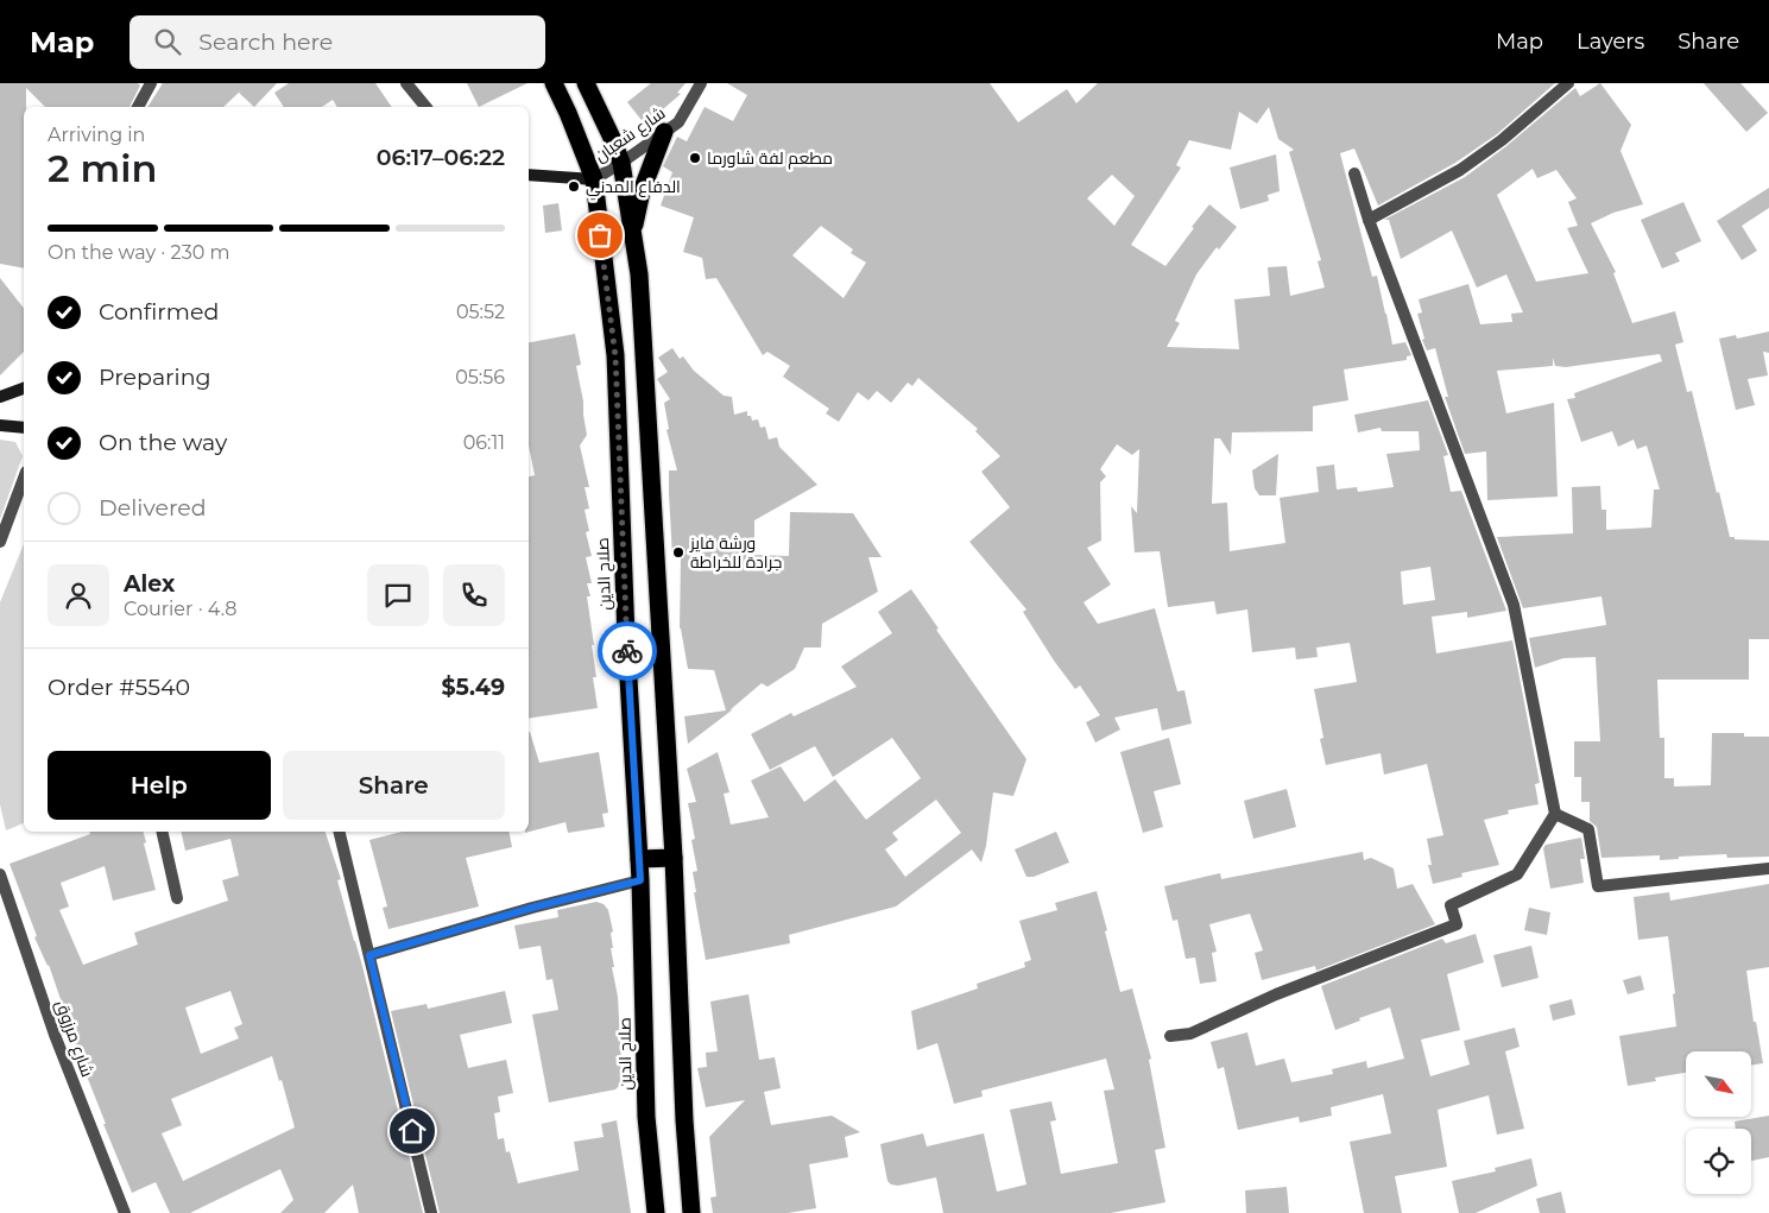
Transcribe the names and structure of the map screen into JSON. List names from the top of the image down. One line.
{"streets":{"highway":["صلاح الدين"],"street":["شارع شعبان","شارع مرزوق"]},"crossings":[["شارع شعبان","صلاح الدين"]],"places":["مطعم لفة شاورما","الدفاع المدني","ورشة فايز جرادة للخراطة"],"north":"bottom right","page":{"header":"Map","search":"Search here","nav":["Map","Layers","Share"],"heading":["2 min","Arriving in","06:17–06:22"],"panel":["Alex","Courier · 4.8","Order #5540","$5.49"],"bar":"On the way · 230 m","list":[["Confirmed","05:52"],["Preparing","05:56"],["On the way","06:11"],"Delivered"],"buttons":["Help","Share"]}}
